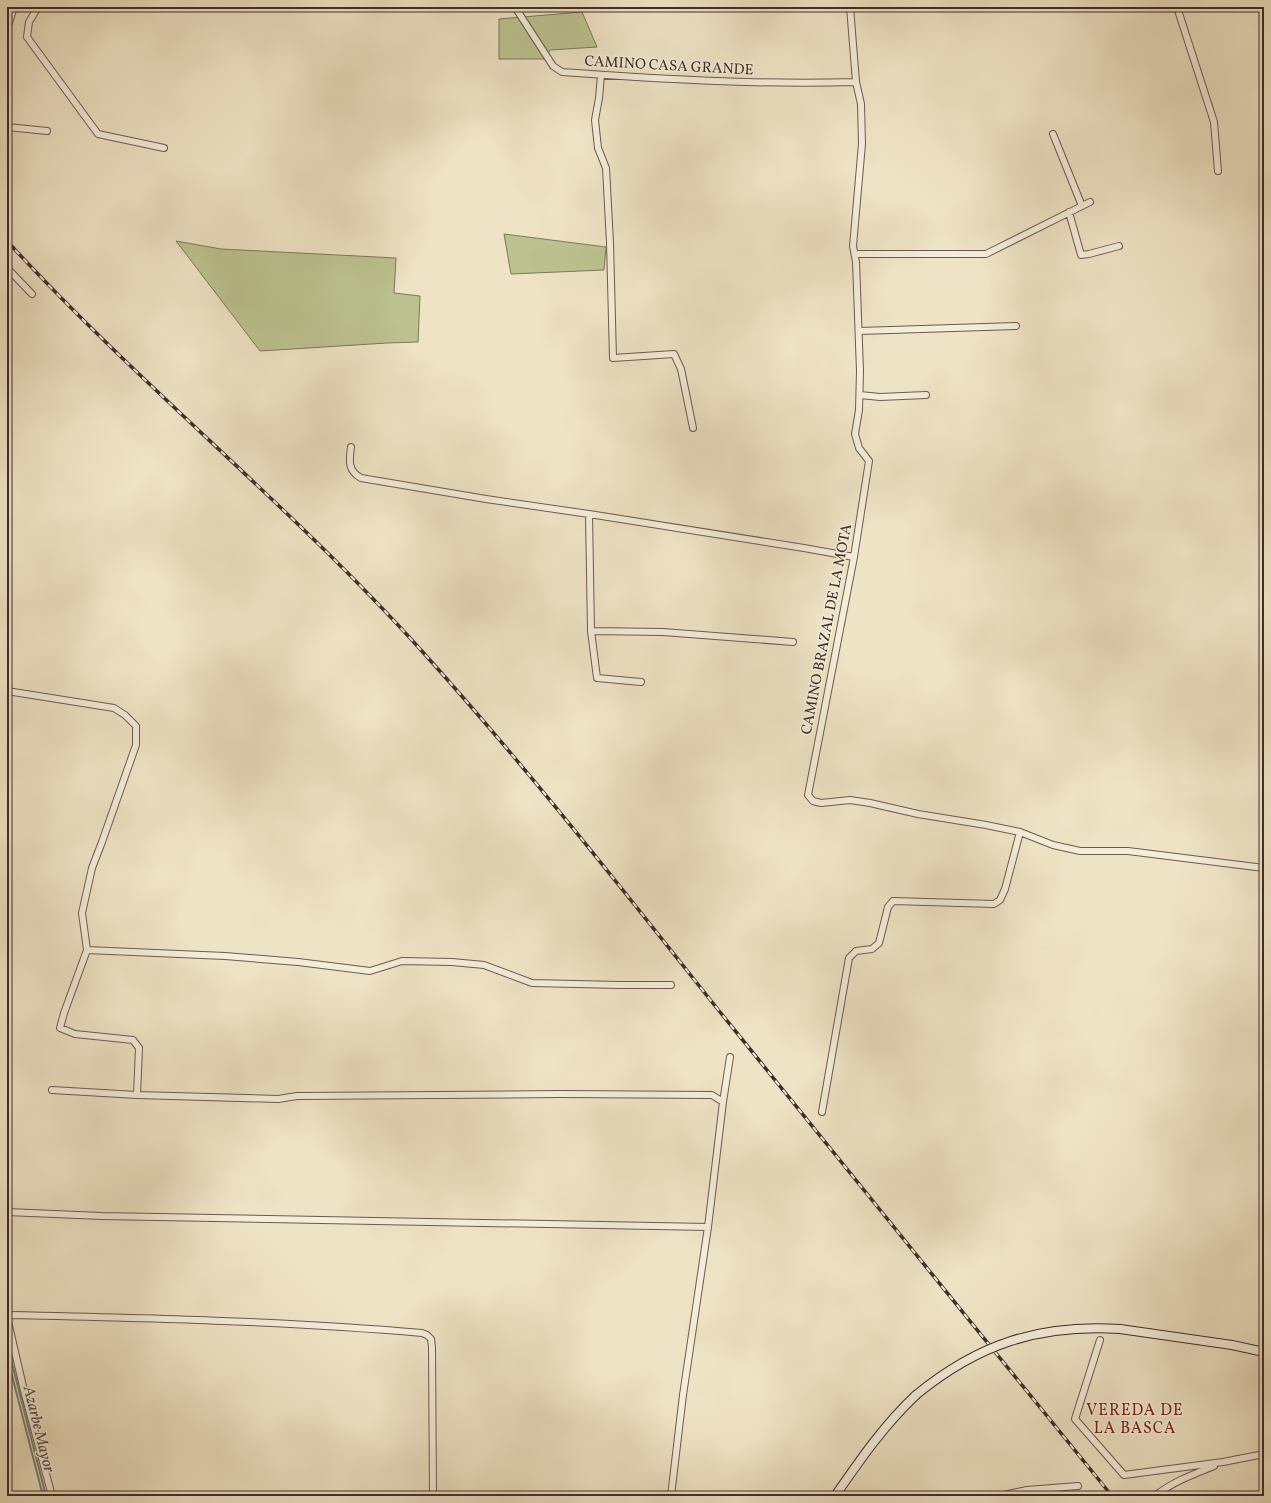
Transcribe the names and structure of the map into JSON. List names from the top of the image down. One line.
{"streets":{"street":["CAMINO CASA GRANDE","CAMINO BRAZAL DE LA MOTA"]},"crossings":[["CAMINO CASA GRANDE","CAMINO BRAZAL DE LA MOTA"]],"districts":["VEREDA DE LA BASCA"],"water":["Azarbe Mayor"]}
